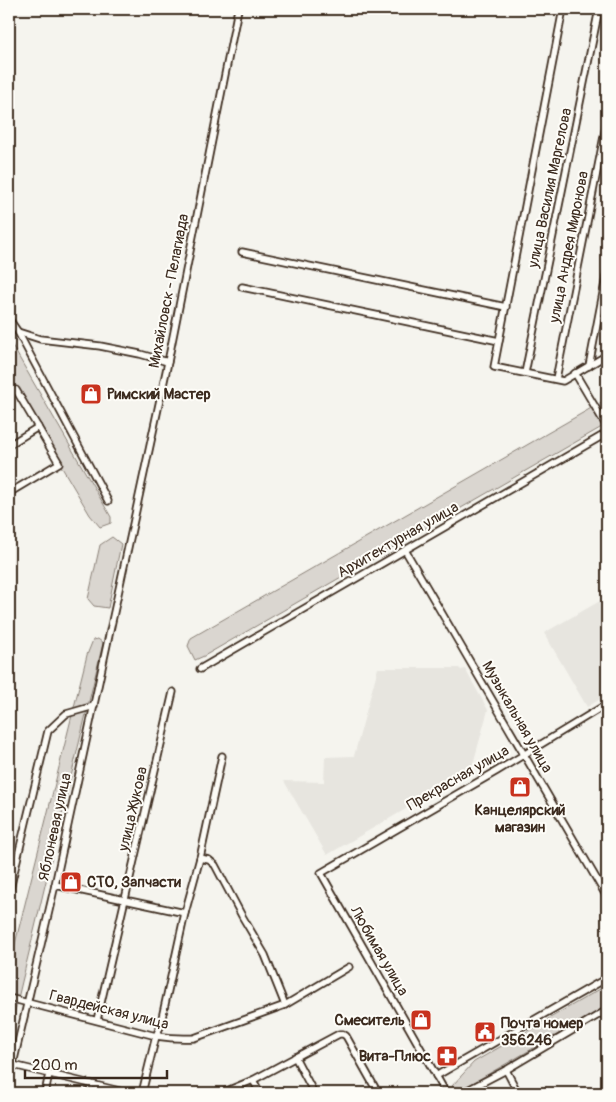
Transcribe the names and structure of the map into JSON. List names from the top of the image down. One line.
{"streets":{"street":["улица Василия Маргелова","улица Андрея Миронова","Михайловск - Пелагиада","Архитектурная улица","Музыкальная улица","Прекрасная улица","улица Жукова","Яблоневая улица","Любимая улица","Гвардейская улица"]},"crossings":[["Михайловск - Пелагиада","Яблоневая улица"],["Архитектурная улица","Музыкальная улица"],["Музыкальная улица","Прекрасная улица"],["Прекрасная улица","Любимая улица"],["улица Жукова","Гвардейская улица"],["Яблоневая улица","Гвардейская улица"]],"places":{"shop":["Римский Мастер","Канцелярский магазин","СТО, Запчасти","Смеситель"],"public building":["Почта номер 356246"],"pharmacy":["Вита-Плюс"]},"scale_bar":"200 m"}
